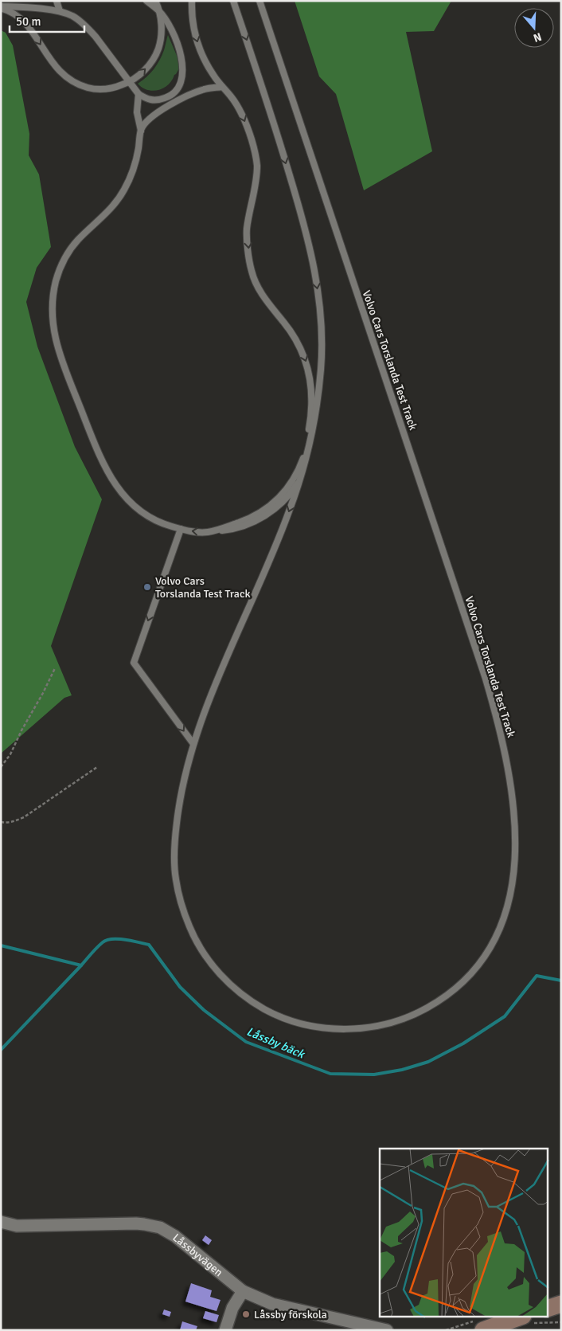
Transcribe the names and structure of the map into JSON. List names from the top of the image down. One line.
{"streets":{"street":["Låssbyvägen"],"lane":["Volvo Cars Torslanda Test Track"]},"one_way":["Volvo Cars Torslanda Test Track"],"water":["Låssby bäck"],"places":["Volvo Cars Torslanda Test Track","Låssby förskola"],"scale_bar":"50 m","north":"bottom"}
